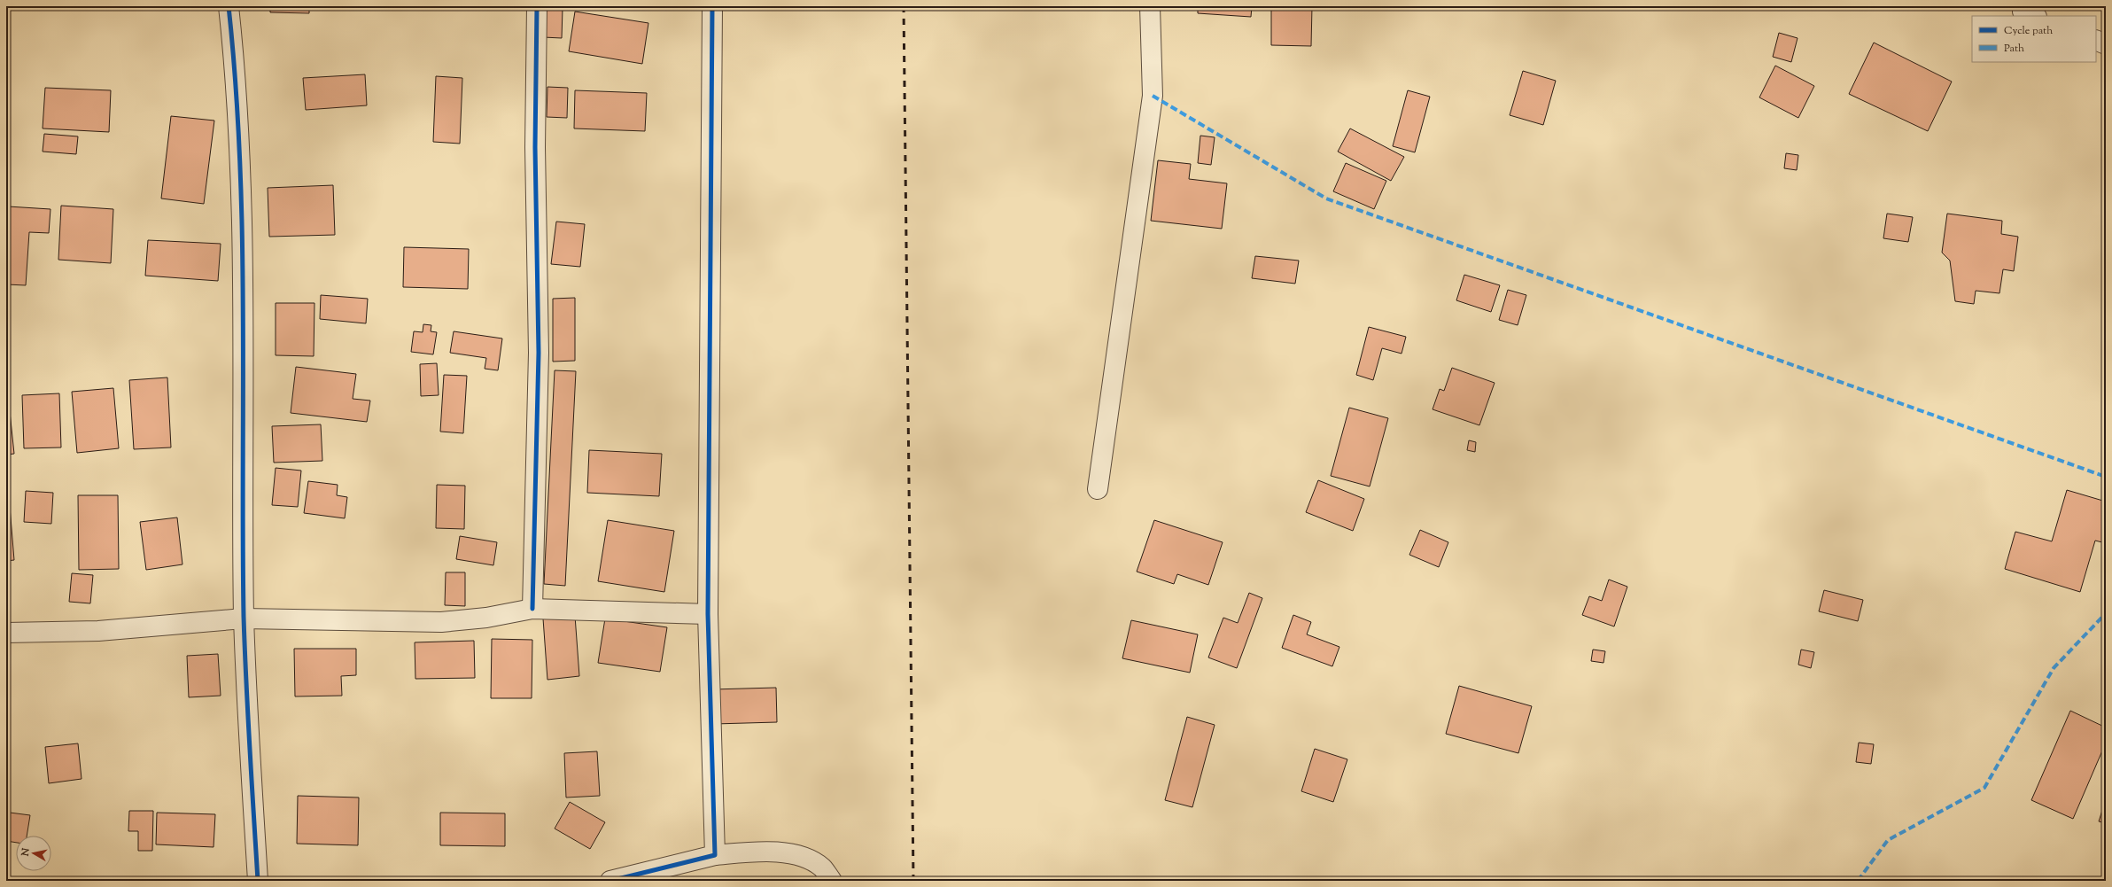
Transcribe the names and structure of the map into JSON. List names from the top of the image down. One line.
{"legend":["Cycle path","Path"],"north":"left"}
